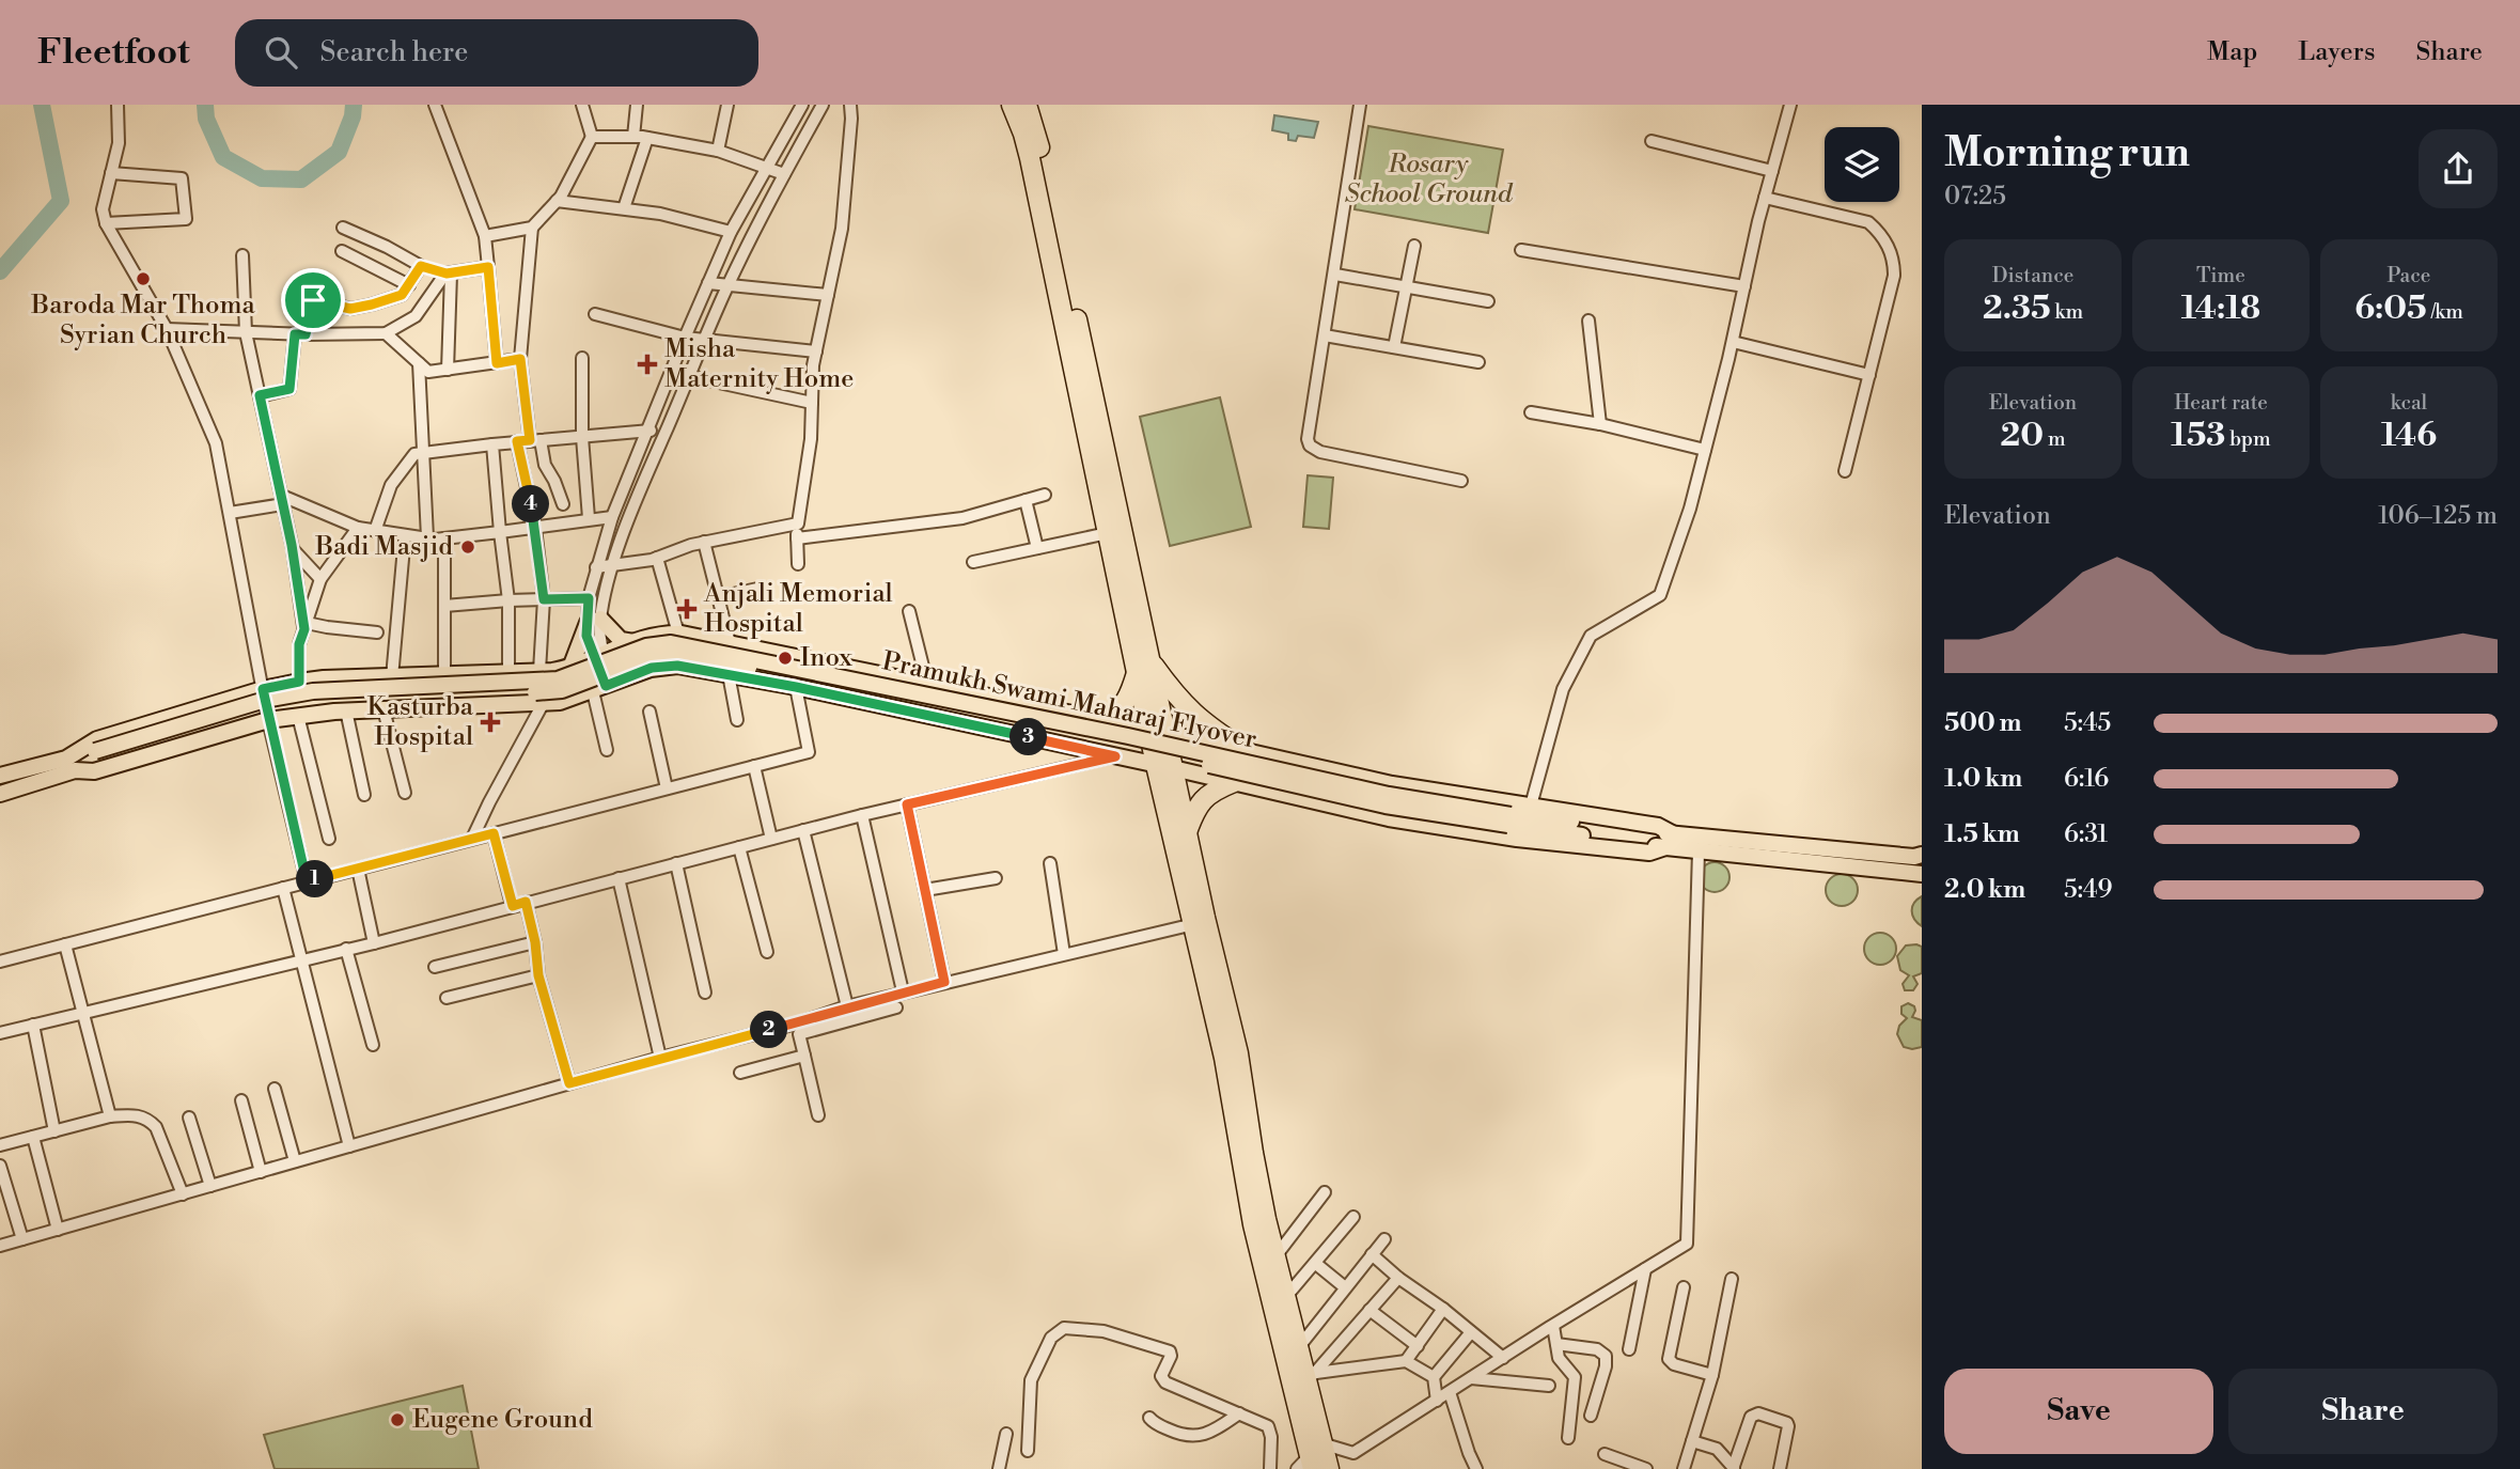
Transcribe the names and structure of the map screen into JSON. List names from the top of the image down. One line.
{"streets":{"main road":["Pramukh Swami Maharaj Flyover"]},"parks":["Rosary School Ground"],"places":{"other":["Baroda Mar Thoma Syrian Church","Badi Masjid","Inox","Eugene Ground"],"health":["Misha Maternity Home","Anjali Memorial Hospital","Kasturba Hospital"]},"page":{"header":"Fleetfoot","search":"Search here","nav":["Map","Layers","Share"],"heading":["Morning run","07:25"],"stats":[["Distance","2.35 km"],["Time","14:18"],["Pace","6:05 /km"],["Elevation","20 m"],["Heart rate","153 bpm"],["kcal","146"]],"pins":["4","3","1","2"],"chart":["Elevation","106–125 m"],"list":[{"name":"500 m","note":"5:45"},{"name":"1.0 km","note":"6:16"},{"name":"1.5 km","note":"6:31"},{"name":"2.0 km","note":"5:49"}],"buttons":["Save","Share"]}}
